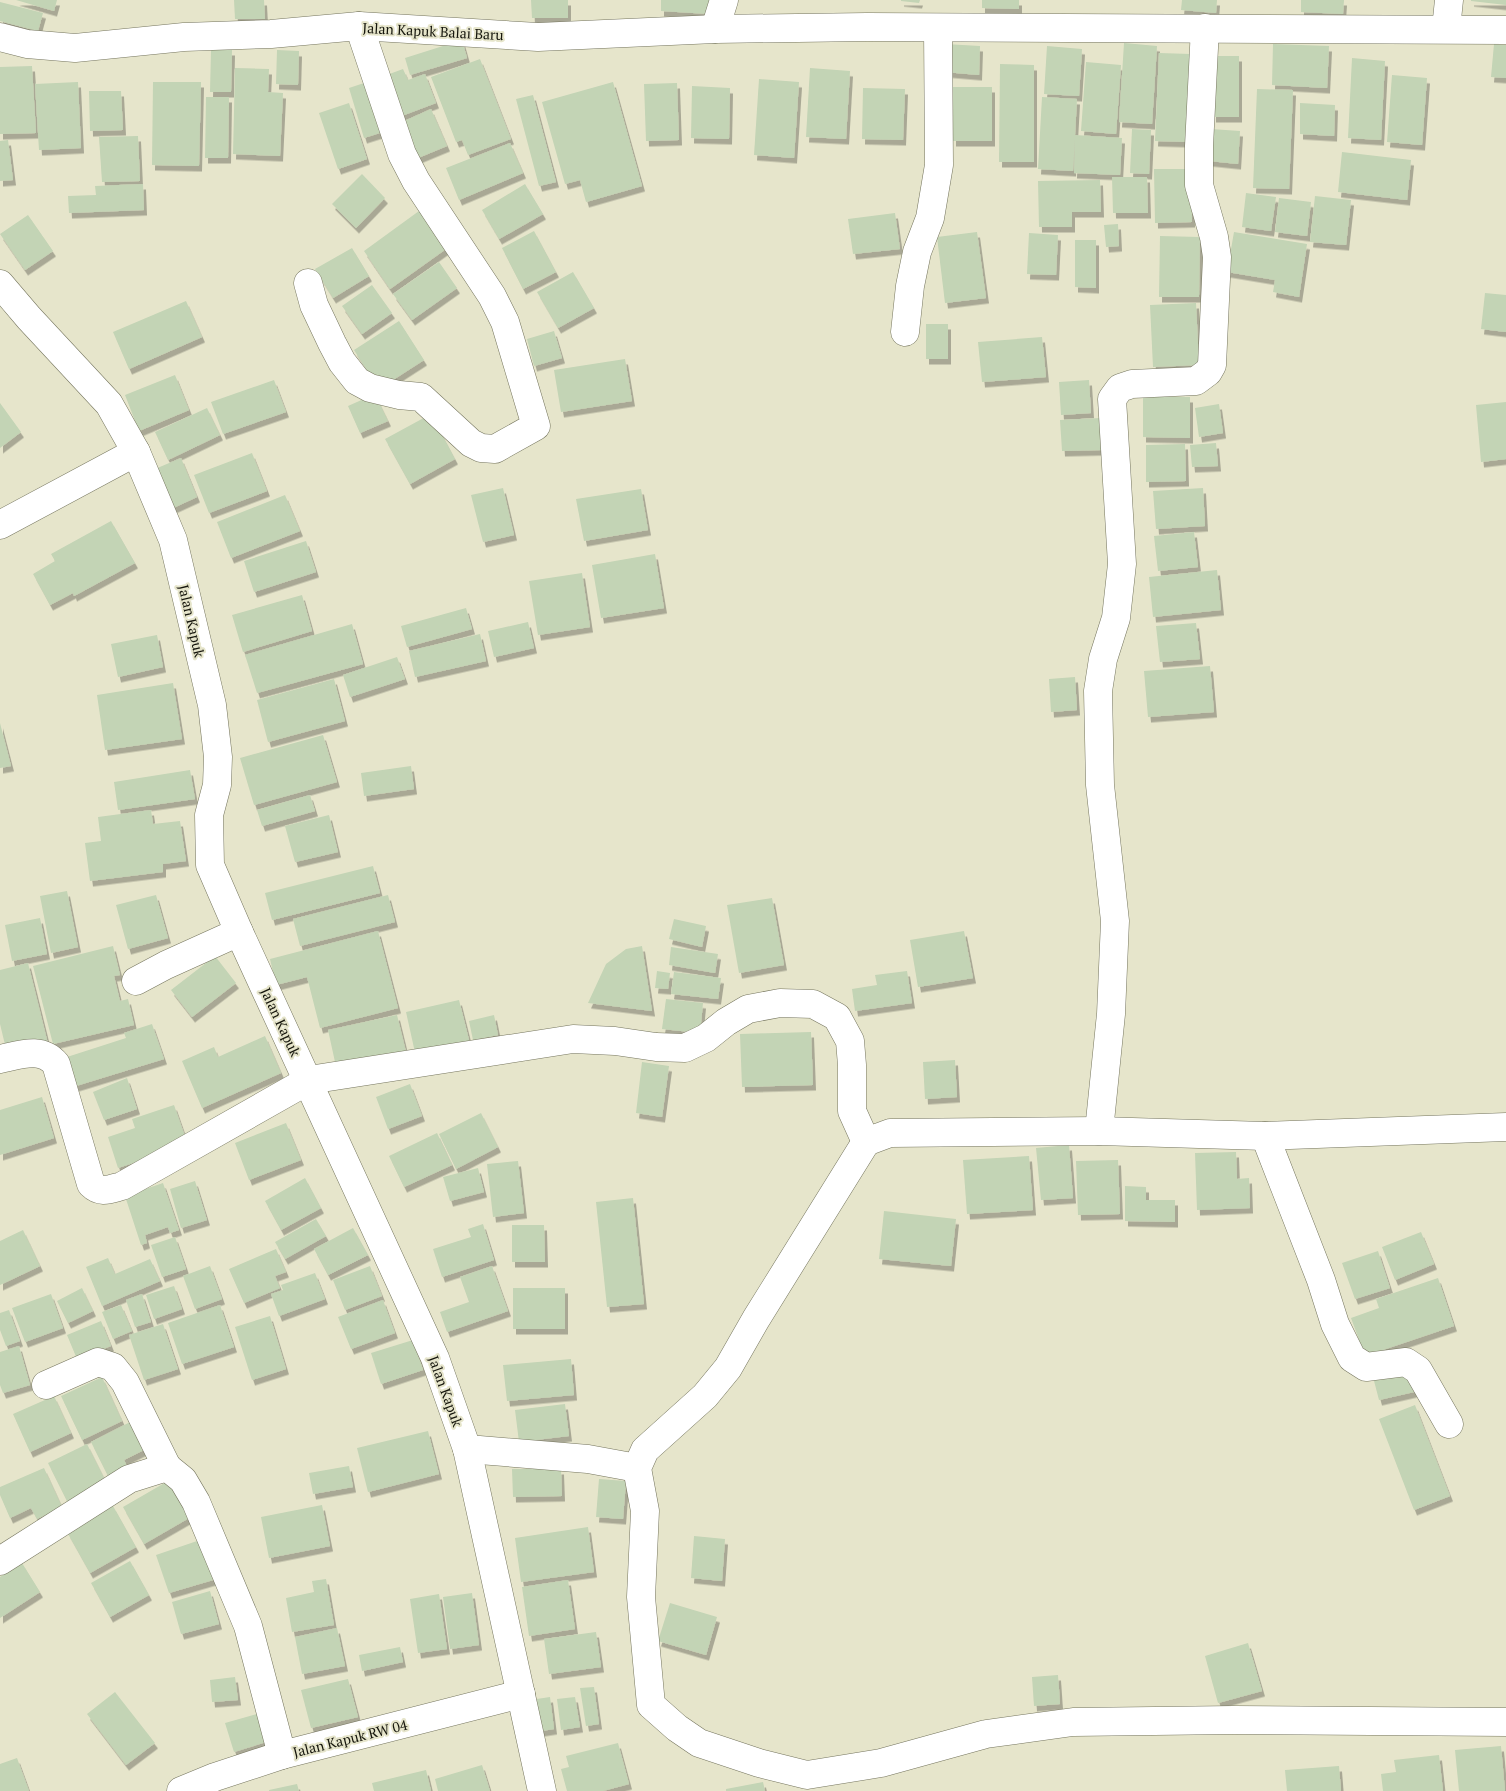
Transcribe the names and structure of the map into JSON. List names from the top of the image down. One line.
{"streets":{"street":["Jalan Kapuk Balai Baru","Jalan Kapuk","Jalan Kapuk RW 04"]},"crossings":[["Jalan Kapuk","Jalan Kapuk RW 04"]]}
